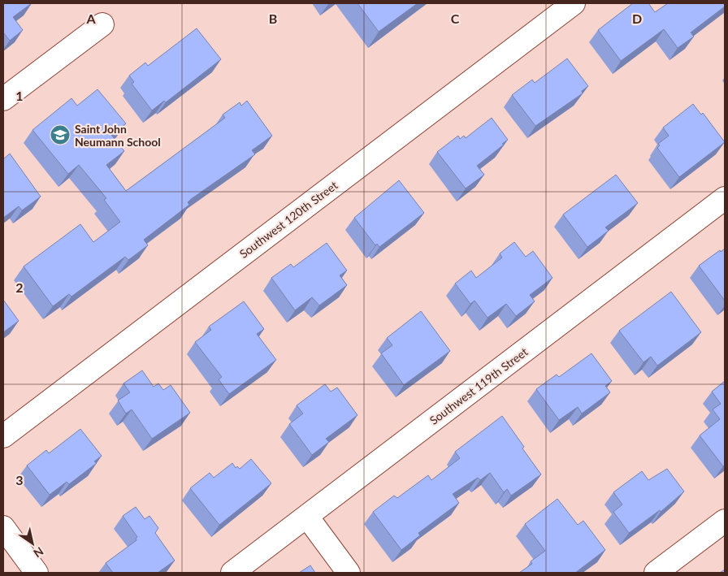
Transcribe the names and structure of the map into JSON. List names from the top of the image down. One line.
{"streets":{"street":["Southwest 120th Street","Southwest 119th Street"]},"places":{"school or university":["Saint John Neumann School"]},"north":"bottom right","grid":{"columns":["A","B","C","D"],"rows":["1","2","3"]}}
